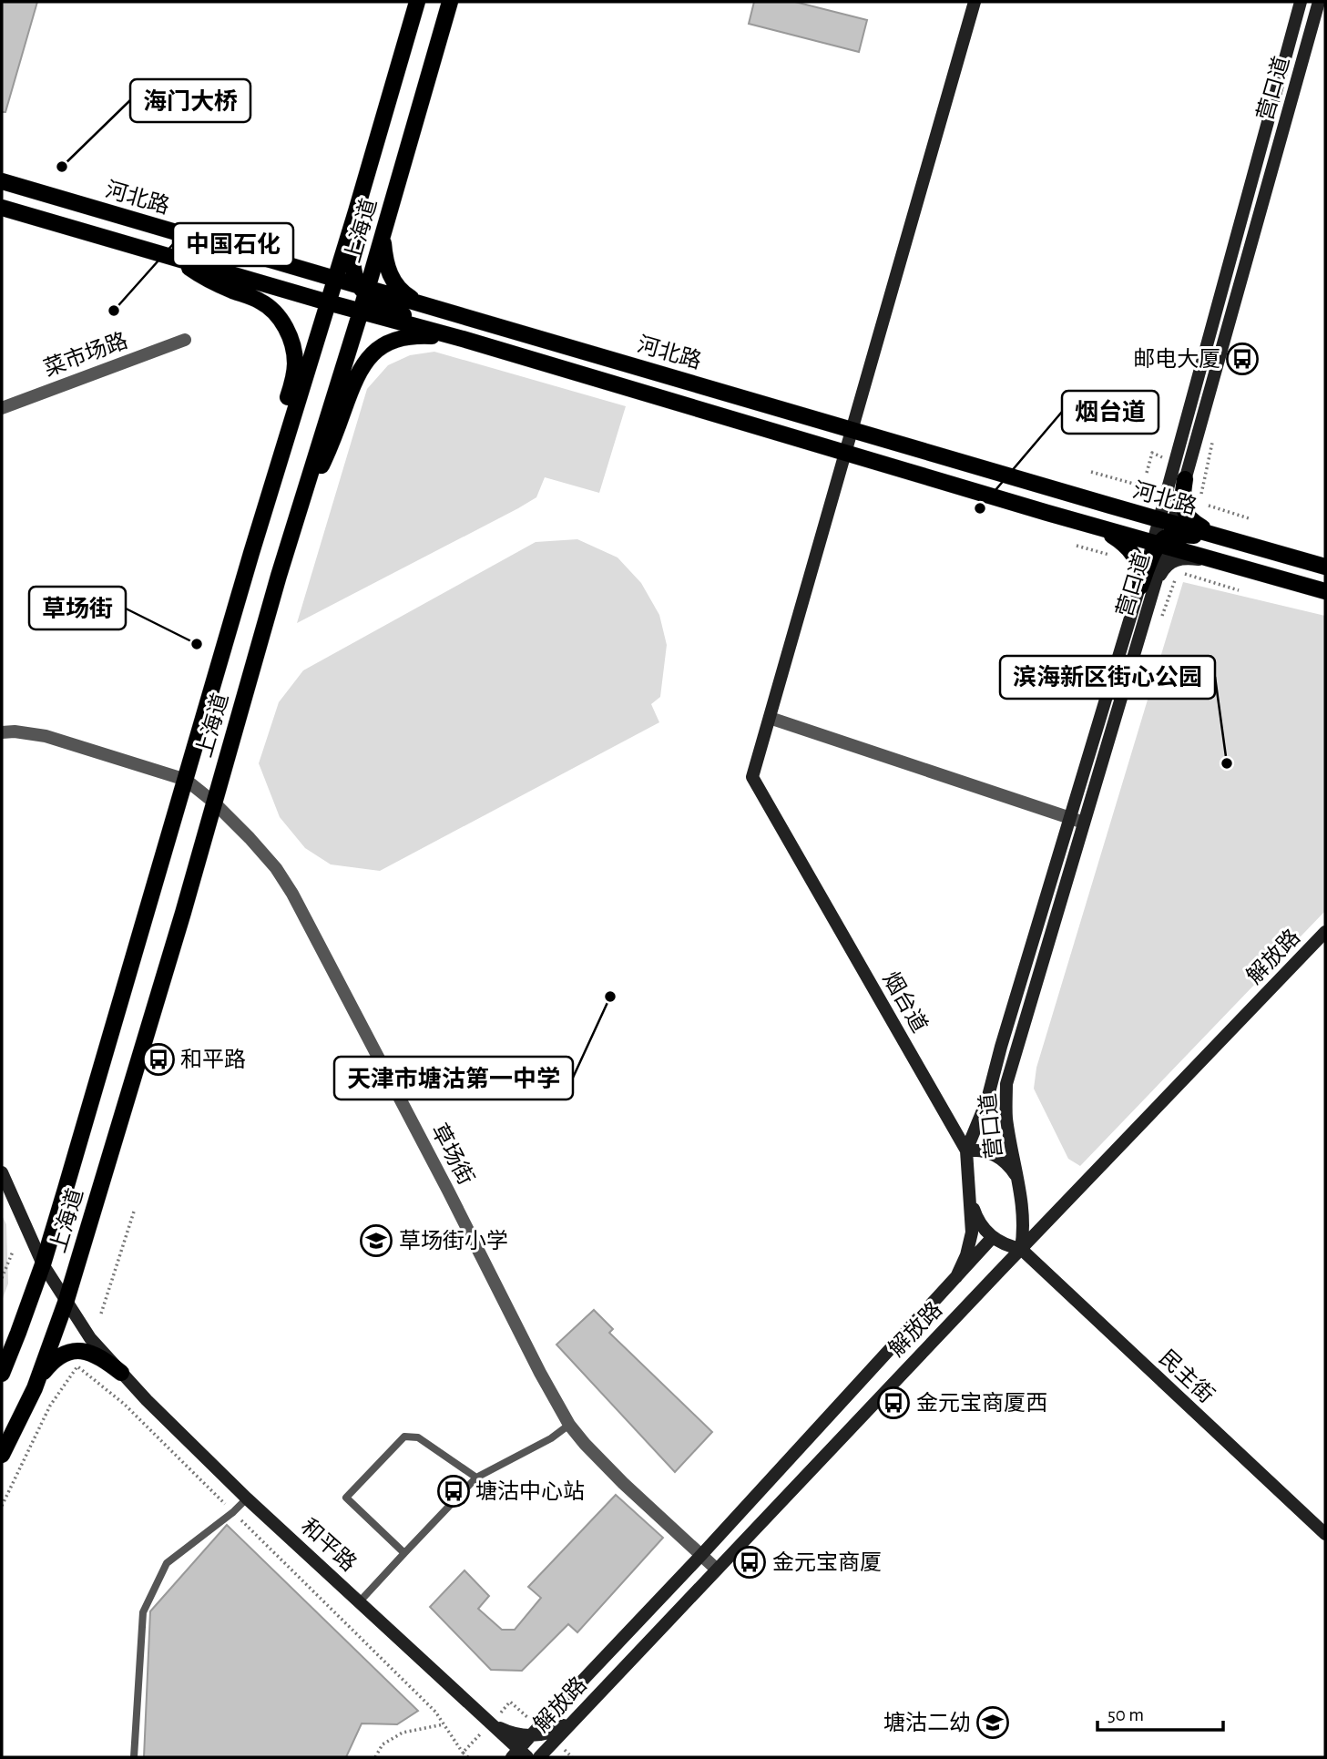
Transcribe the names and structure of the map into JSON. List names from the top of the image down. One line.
{"streets":{"main road":["河北路","上海道"],"street":["营口道","菜市场路","解放路","烟台道","草场街","民主街","和平路"]},"crossings":[["营口道","河北路"],["营口道","解放路"],["营口道","烟台道"],["营口道","民主街"],["河北路","上海道"],["河北路","烟台道"],["上海道","草场街"],["上海道","和平路"],["解放路","草场街"],["解放路","民主街"],["解放路","和平路"]],"places":{"other":["海门大桥","中国石化","烟台道","草场街","滨海新区街心公园","天津市塘沽第一中学"],"bus stop":["邮电大厦","和平路","金元宝商厦西","塘沽中心站","金元宝商厦"],"school or university":["草场街小学","塘沽二幼"]},"scale_bar":"50 m"}
